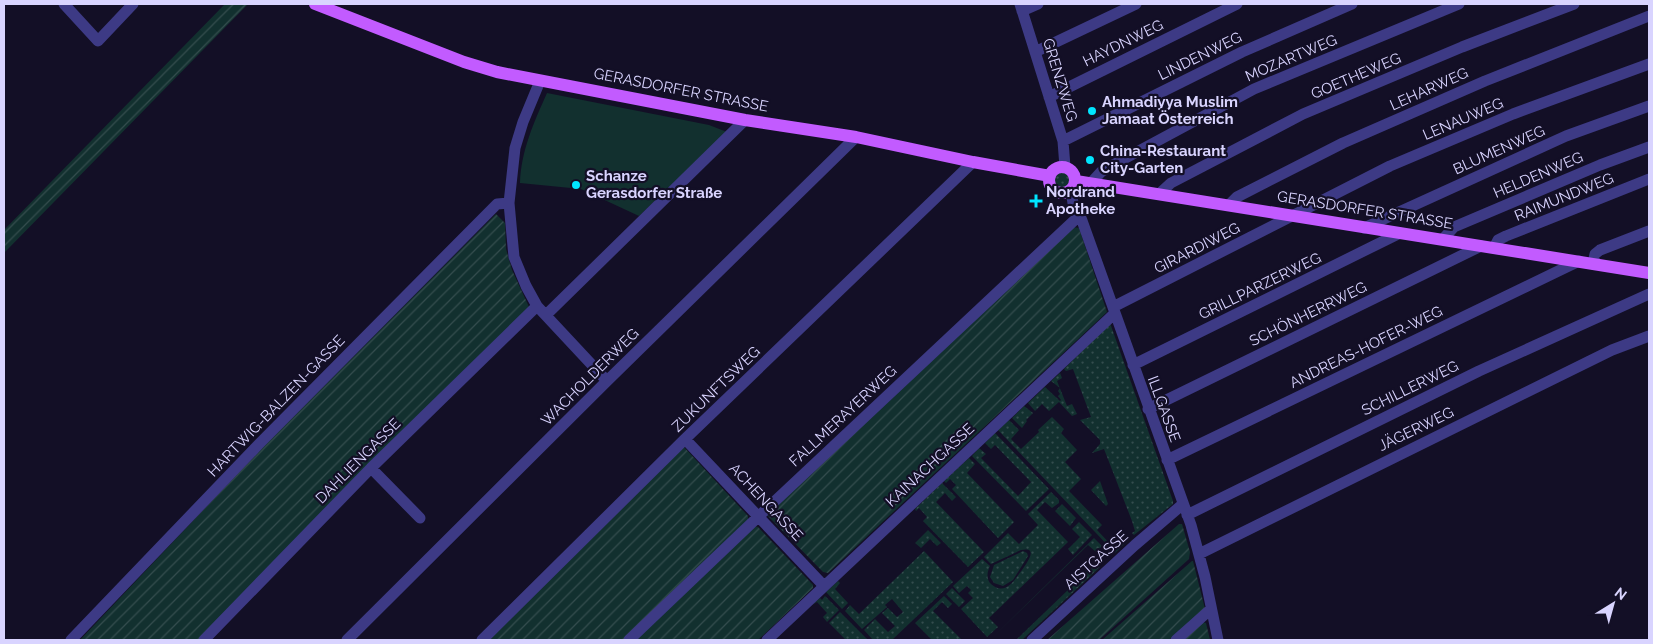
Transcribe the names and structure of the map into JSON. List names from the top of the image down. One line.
{"streets":{"main road":["GERASDORFER STRASSE"],"street":["HAYDNWEG","LINDENWEG","MOZARTWEG","GOETHEWEG","GRENZWEG","LEHARWEG","LENAUWEG","BLUMENWEG","HELDENWEG","RAIMUNDWEG","GIRARDIWEG","GRILLPARZERWEG","SCHÖNHERRWEG","ANDREAS-HOFER-WEG","WACHOLDERWEG","SCHILLERWEG","ZUKUNFTSWEG","HARTWIG-BALZEN-GASSE","ILLGASSE","FALLMERAYERWEG","JÄGERWEG","DAHLIENGASSE","KAINACHGASSE","ACHENGASSE","AISTGASSE"]},"crossings":[["HAYDNWEG","GRENZWEG"],["LINDENWEG","GRENZWEG"],["MOZARTWEG","GERASDORFER STRASSE"],["GOETHEWEG","GERASDORFER STRASSE"],["GRENZWEG","GERASDORFER STRASSE"],["GRENZWEG","ILLGASSE"],["LEHARWEG","GERASDORFER STRASSE"],["GERASDORFER STRASSE","LENAUWEG"],["GERASDORFER STRASSE","BLUMENWEG"],["GERASDORFER STRASSE","HELDENWEG"],["GERASDORFER STRASSE","RAIMUNDWEG"],["GERASDORFER STRASSE","GIRARDIWEG"],["GERASDORFER STRASSE","GRILLPARZERWEG"],["GERASDORFER STRASSE","SCHÖNHERRWEG"],["GERASDORFER STRASSE","ANDREAS-HOFER-WEG"],["GERASDORFER STRASSE","WACHOLDERWEG"],["GERASDORFER STRASSE","ZUKUNFTSWEG"],["GERASDORFER STRASSE","ILLGASSE"],["LENAUWEG","GIRARDIWEG"],["RAIMUNDWEG","SCHÖNHERRWEG"],["GIRARDIWEG","ILLGASSE"],["GIRARDIWEG","KAINACHGASSE"],["GRILLPARZERWEG","ILLGASSE"],["SCHÖNHERRWEG","ILLGASSE"],["ANDREAS-HOFER-WEG","ILLGASSE"],["SCHILLERWEG","ILLGASSE"],["ZUKUNFTSWEG","ACHENGASSE"],["ILLGASSE","FALLMERAYERWEG"],["ILLGASSE","JÄGERWEG"],["ILLGASSE","KAINACHGASSE"],["ILLGASSE","AISTGASSE"],["FALLMERAYERWEG","ACHENGASSE"],["KAINACHGASSE","ACHENGASSE"]],"places":{"other":["Ahmadiyya Muslim Jamaat Österreich","China-Restaurant City-Garten","Schanze Gerasdorfer Straße"],"health":["Nordrand Apotheke"]},"north":"top right"}
